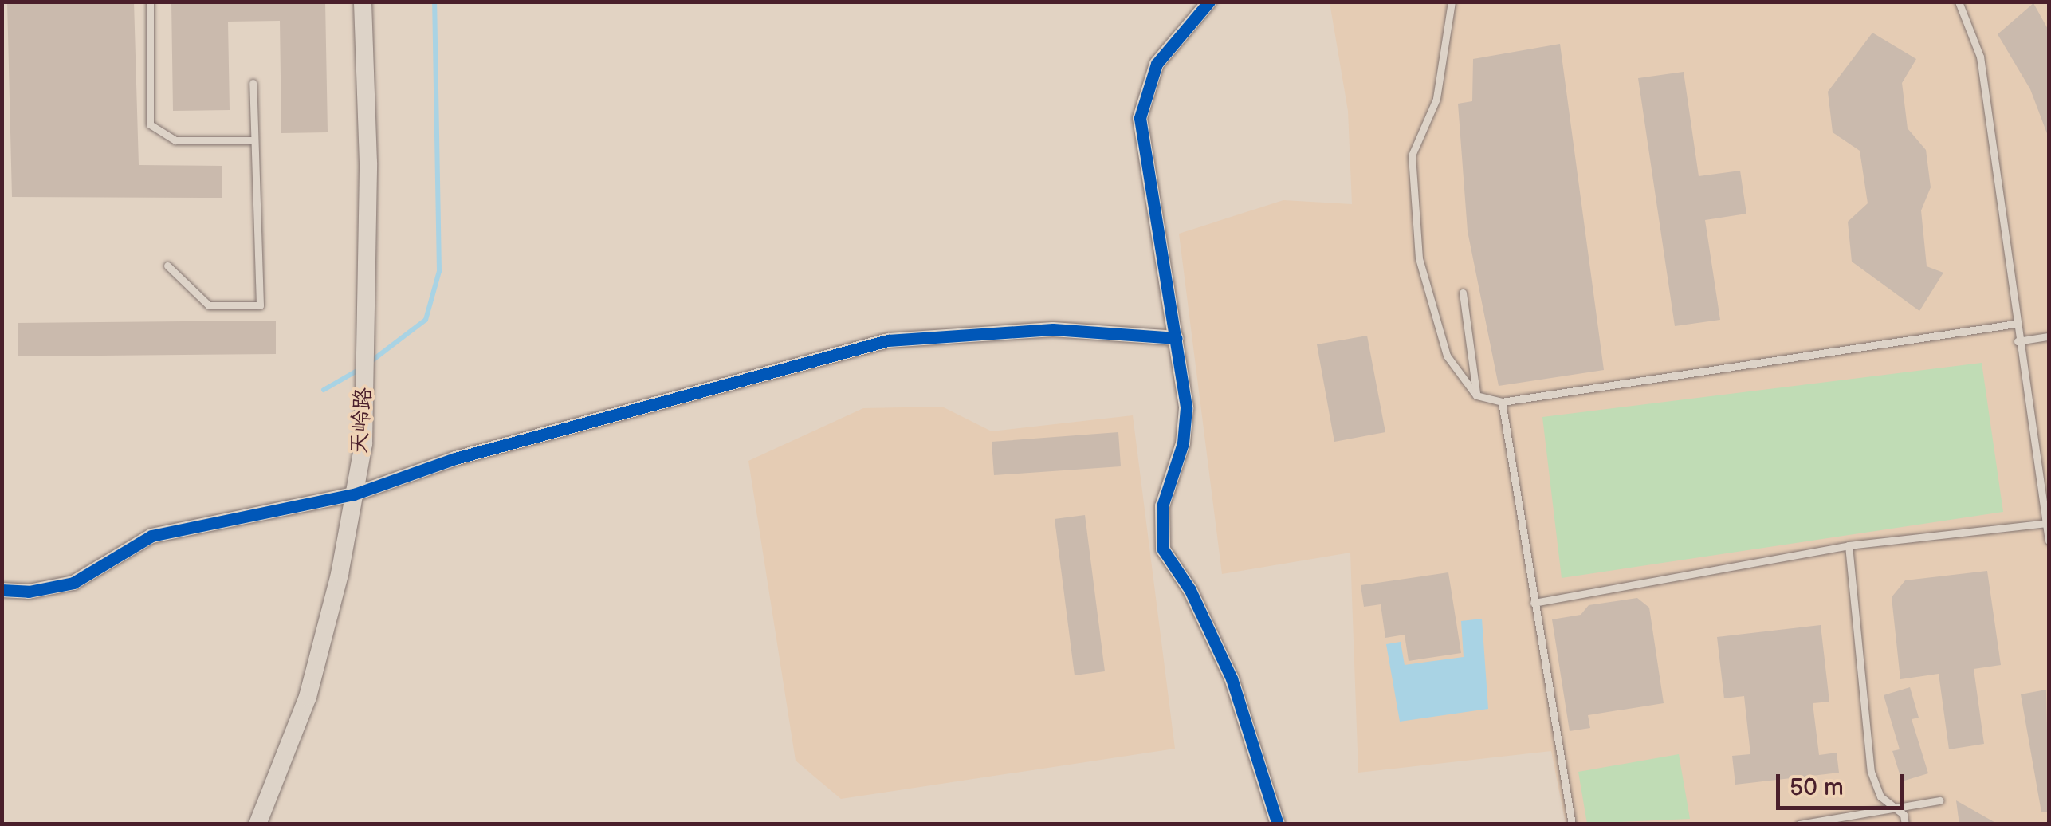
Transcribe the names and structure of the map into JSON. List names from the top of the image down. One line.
{"streets":{"street":["天岭路"]},"scale_bar":"50 m"}
